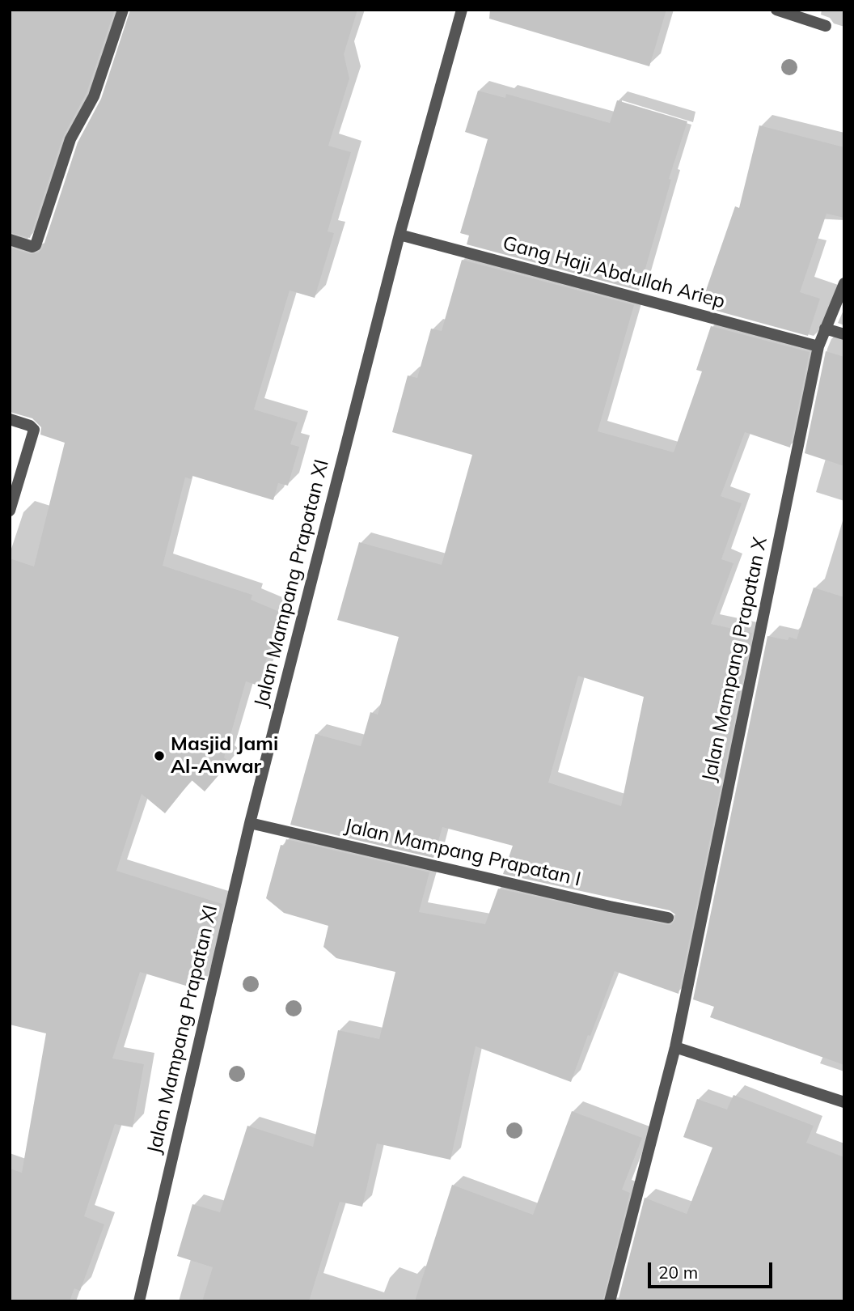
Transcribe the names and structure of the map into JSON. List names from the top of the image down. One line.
{"streets":{"street":["Gang Haji Abdullah Ariep","Jalan Mampang Prapatan XI","Jalan Mampang Prapatan X","Jalan Mampang Prapatan I"]},"crossings":[["Gang Haji Abdullah Ariep","Jalan Mampang Prapatan XI"],["Gang Haji Abdullah Ariep","Jalan Mampang Prapatan X"],["Jalan Mampang Prapatan XI","Jalan Mampang Prapatan I"]],"places":["Masjid Jami Al-Anwar"],"scale_bar":"20 m"}
